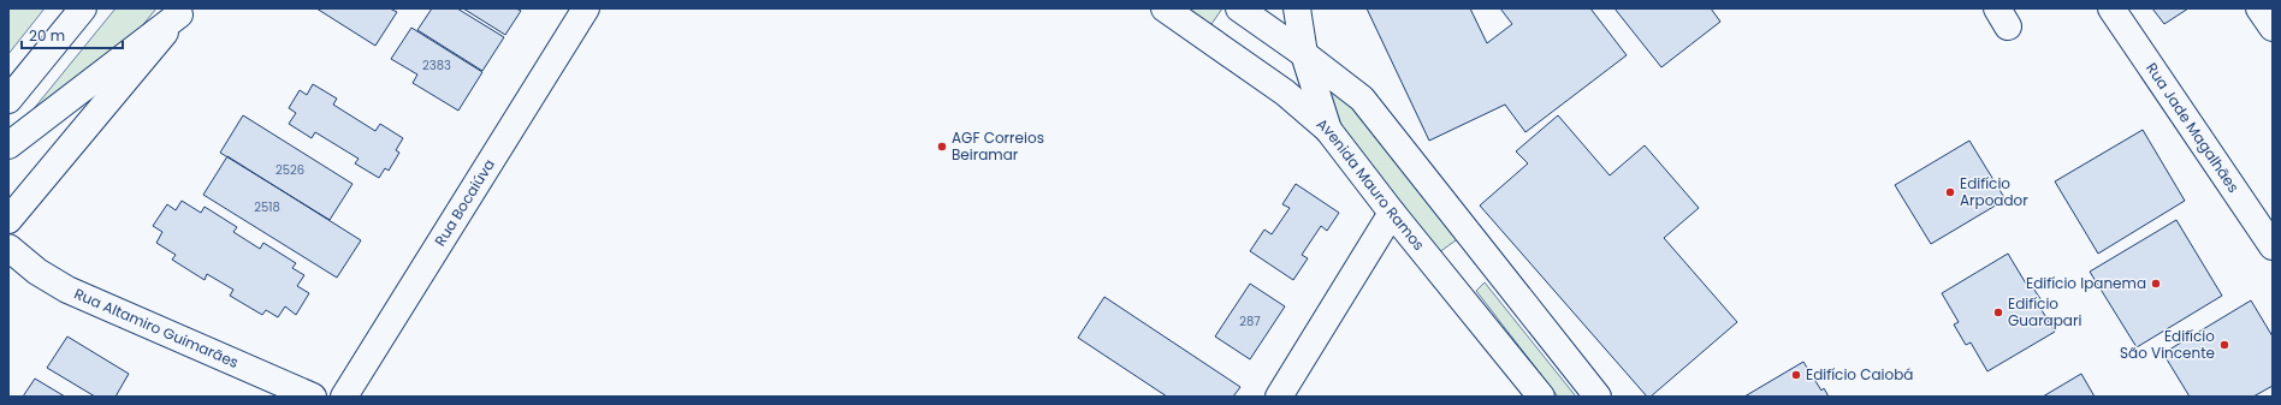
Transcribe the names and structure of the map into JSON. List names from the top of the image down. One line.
{"streets":{"main road":["Rua Jade Magalhães","Avenida Mauro Ramos","Rua Bocaiúva","Rua Altamiro Guimarães"]},"places":["AGF Correios Beiramar","Edifício Arpoador","Edifício Ipanema","Edifício Guarapari","Edifício São Vincente","Edifício Caiobá"],"house_numbers":["2383","2526","2518","287"],"scale_bar":"20 m"}
